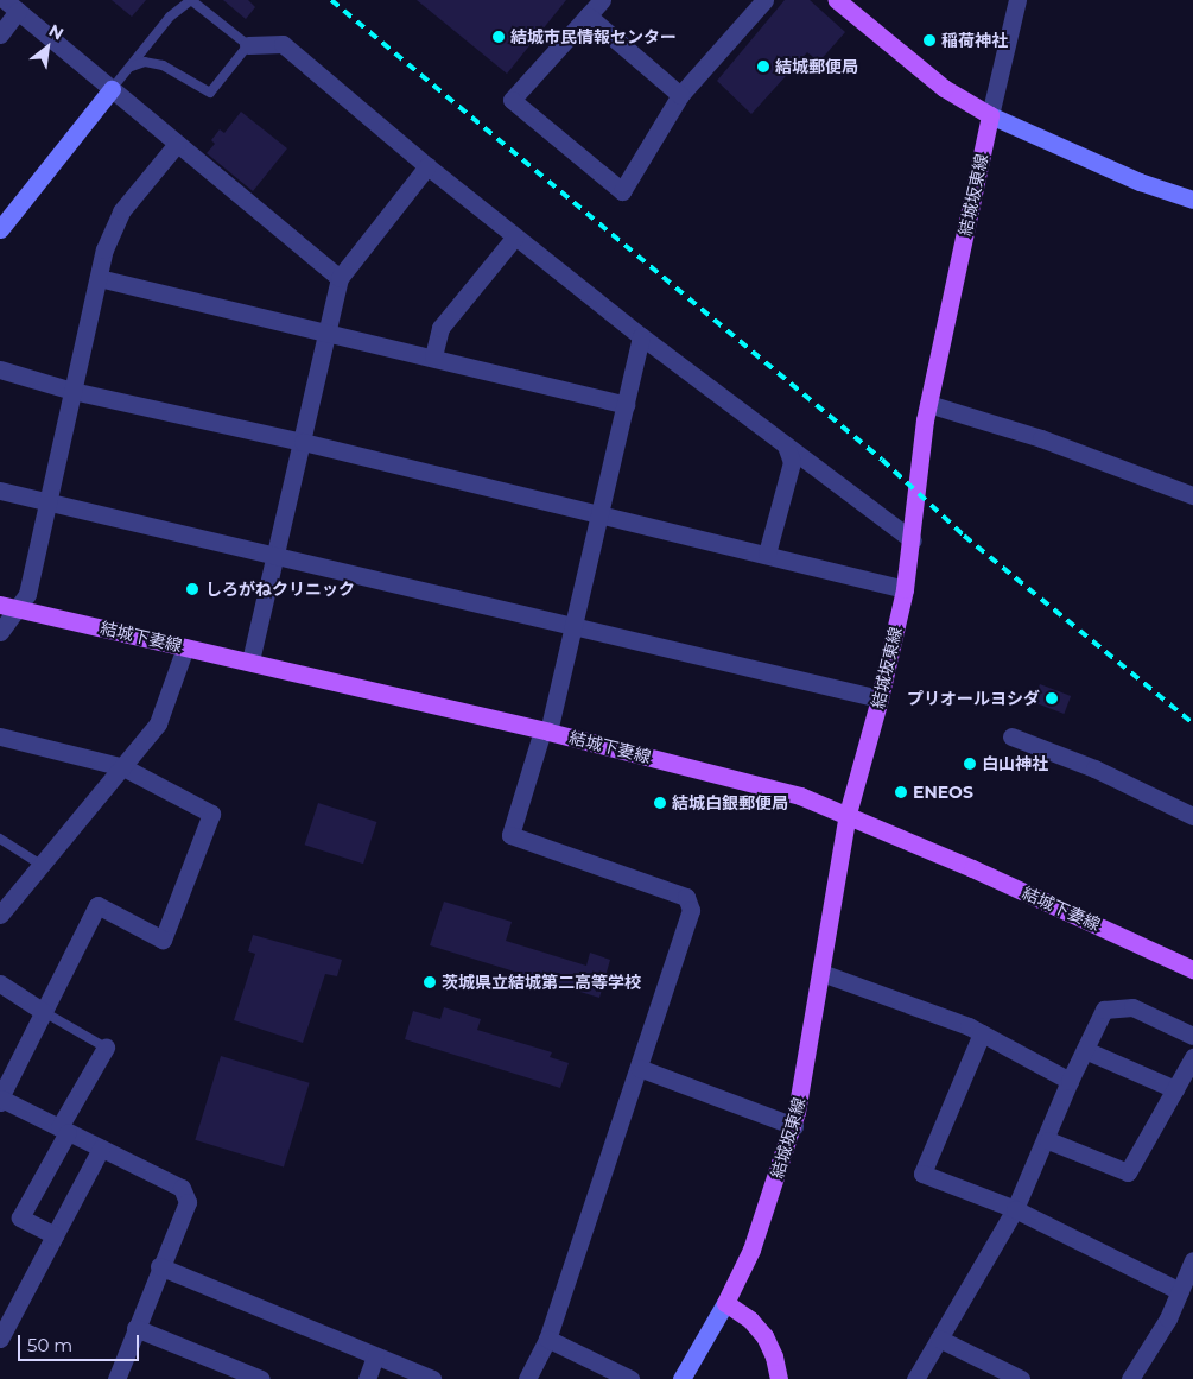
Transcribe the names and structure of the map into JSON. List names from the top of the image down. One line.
{"streets":{"main road":["結城坂東線","結城下妻線"]},"crossings":[["結城坂東線","結城下妻線"]],"places":["結城市民情報センター","稲荷神社","結城郵便局","しろがねクリニック","プリオールヨシダ","白山神社","ENEOS","結城白銀郵便局","茨城県立結城第二高等学校"],"scale_bar":"50 m","north":"top right"}
